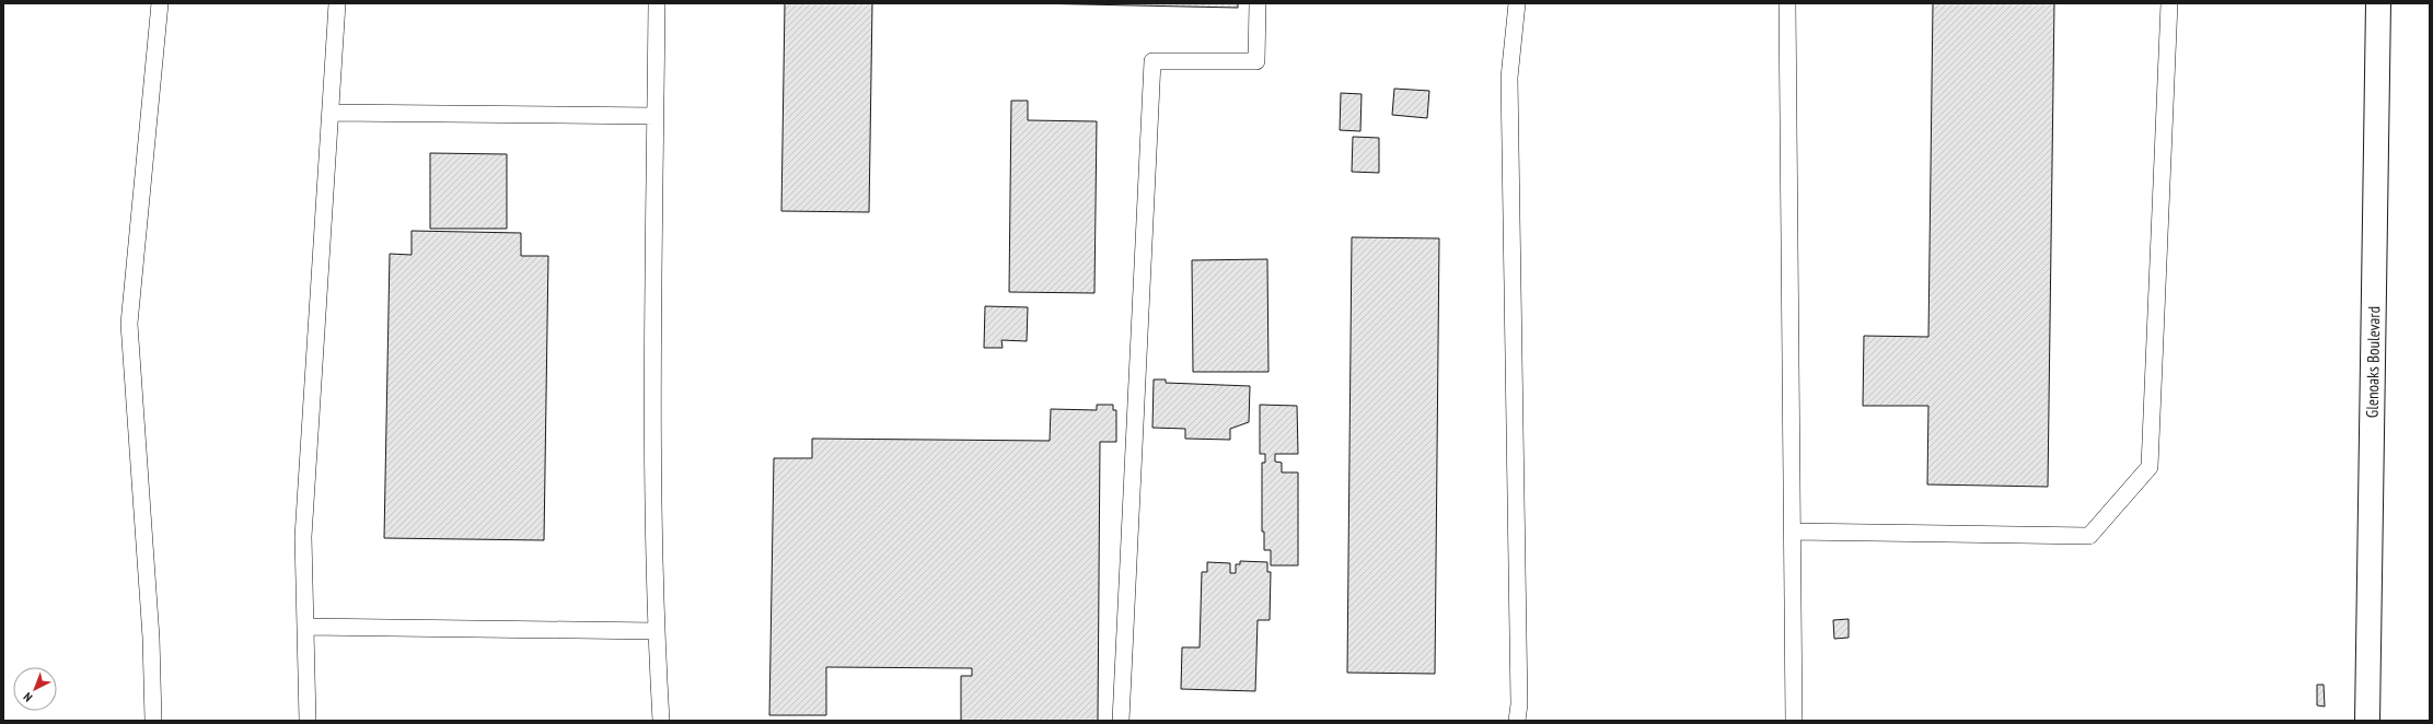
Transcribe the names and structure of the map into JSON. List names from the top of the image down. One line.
{"streets":{"main road":["Glenoaks Boulevard"]},"north":"bottom left"}
